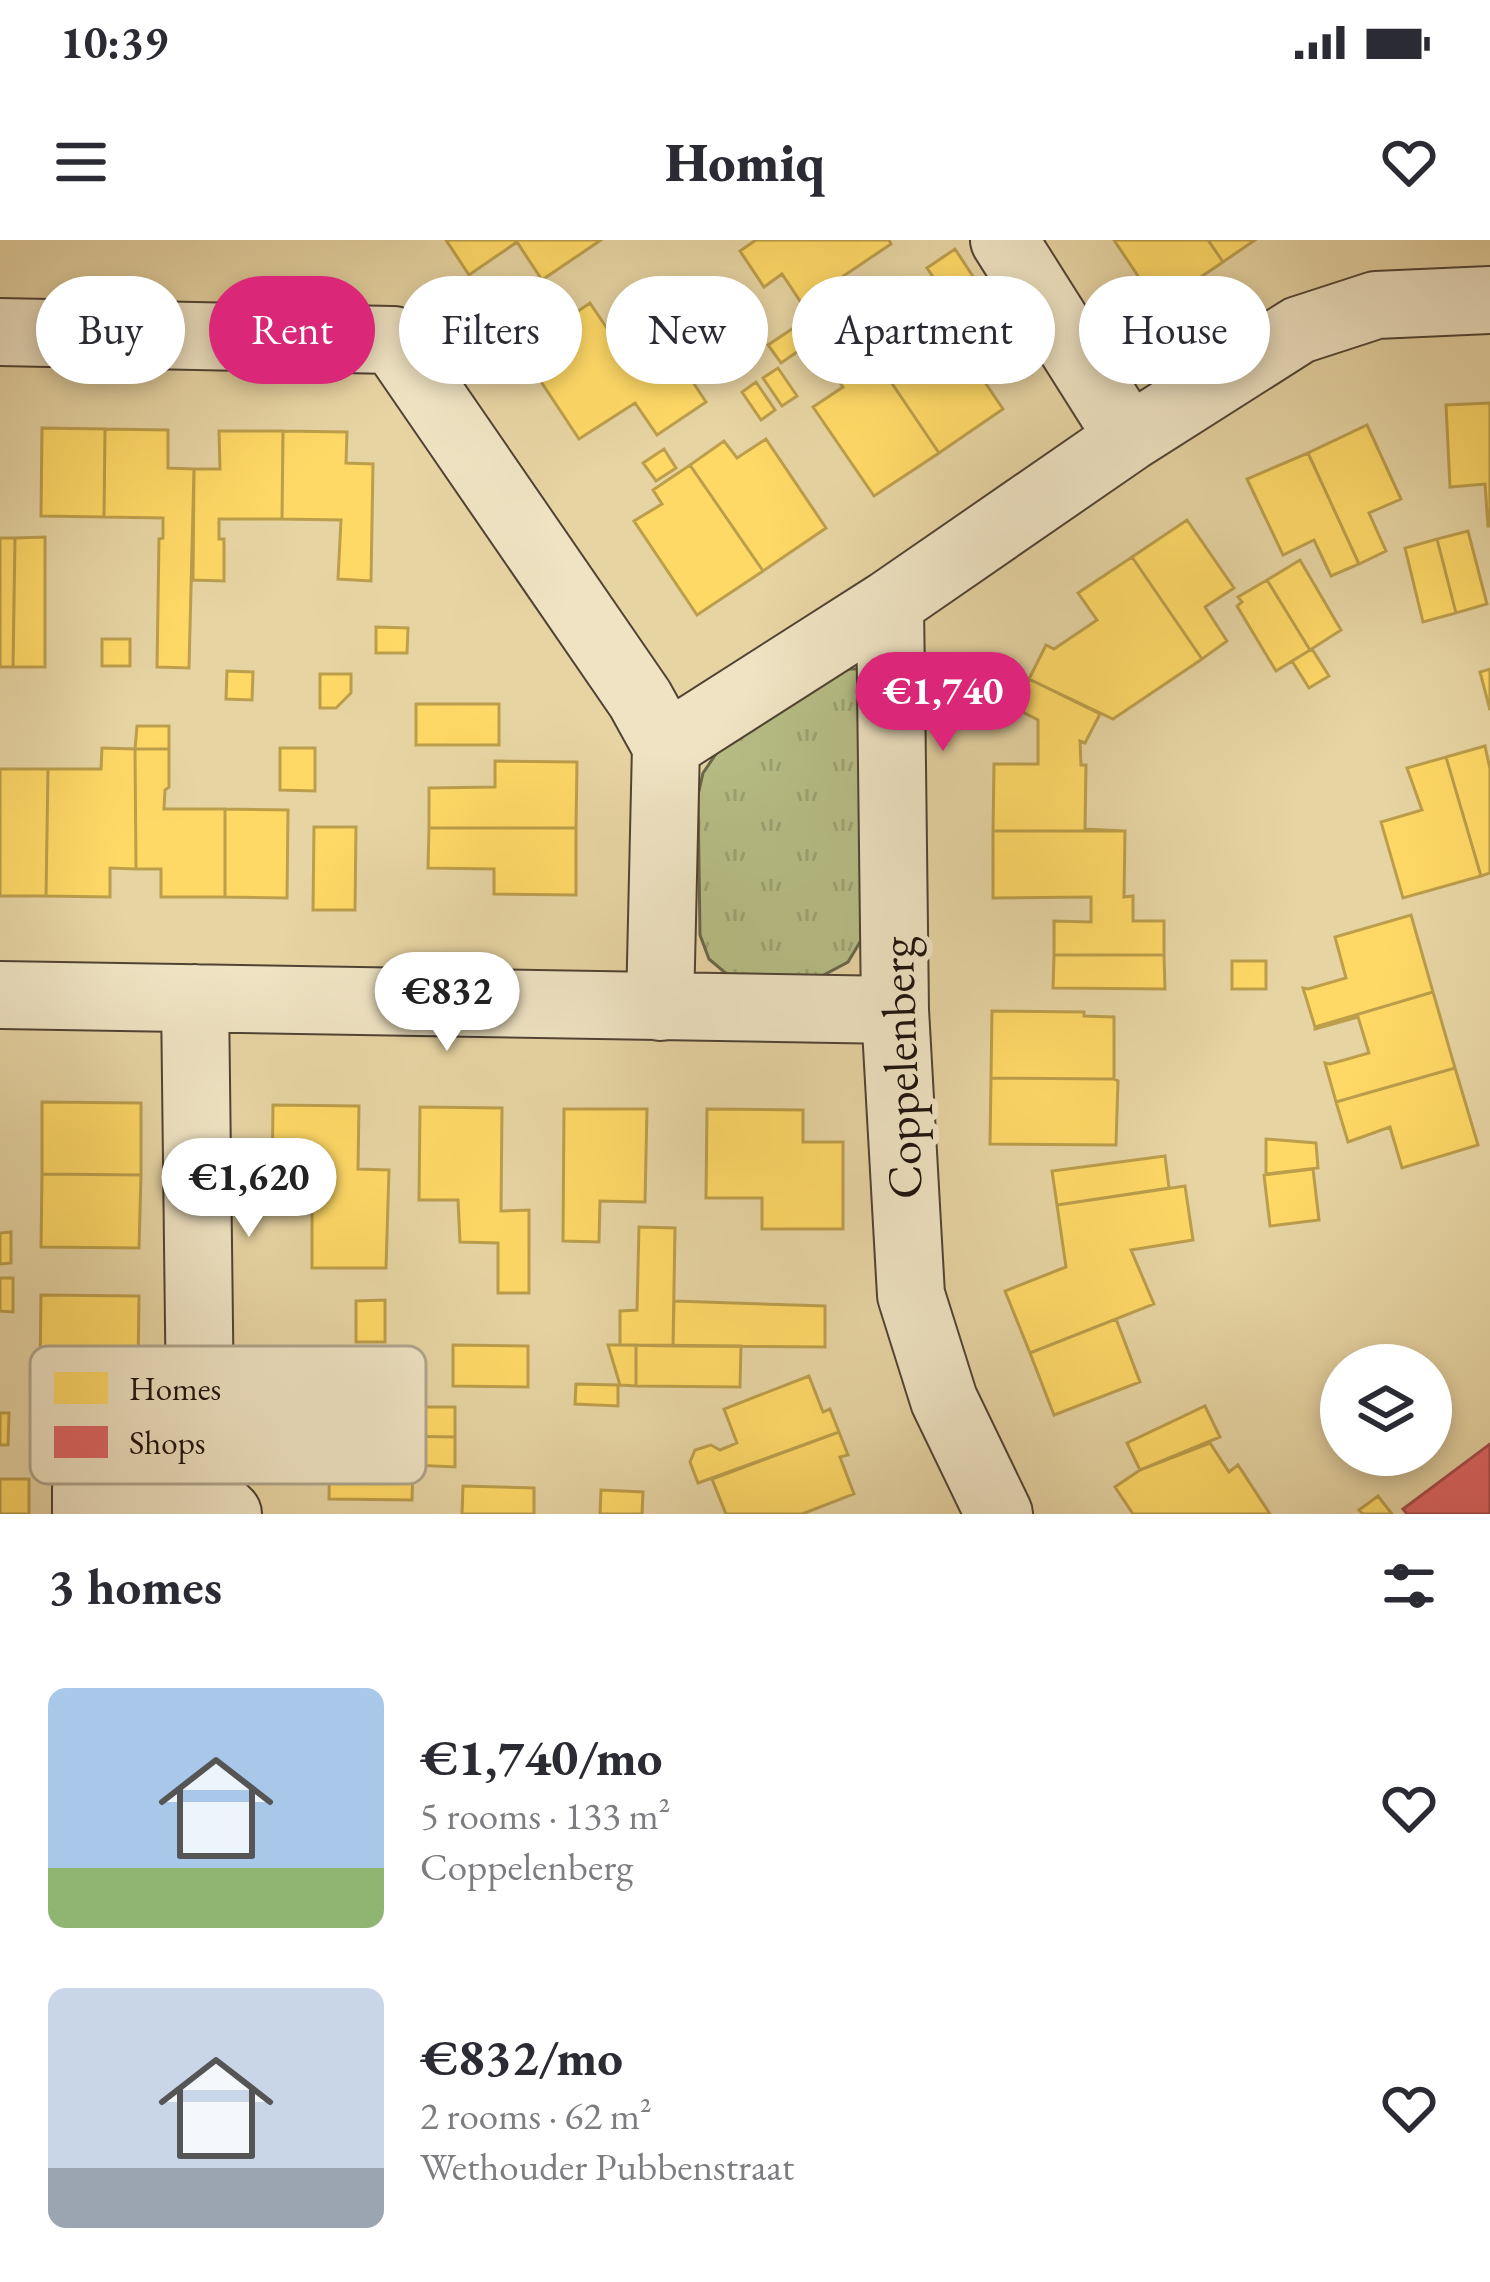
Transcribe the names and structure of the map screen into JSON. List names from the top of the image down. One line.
{"streets":{"street":["Coppelenberg"]},"legend":["Homes","Shops"],"page":{"status":"10:39","header":"Homiq","chip":["Buy","Rent","Filters","New","Apartment","House"],"price":["€1,740","€832","€1,620"],"heading":"3 homes","list":[{"name":"€1,740/mo","note":"5 rooms · 133 m² · Coppelenberg"},{"name":"€832/mo","note":"2 rooms · 62 m² · Wethouder Pubbenstraat"}]}}
